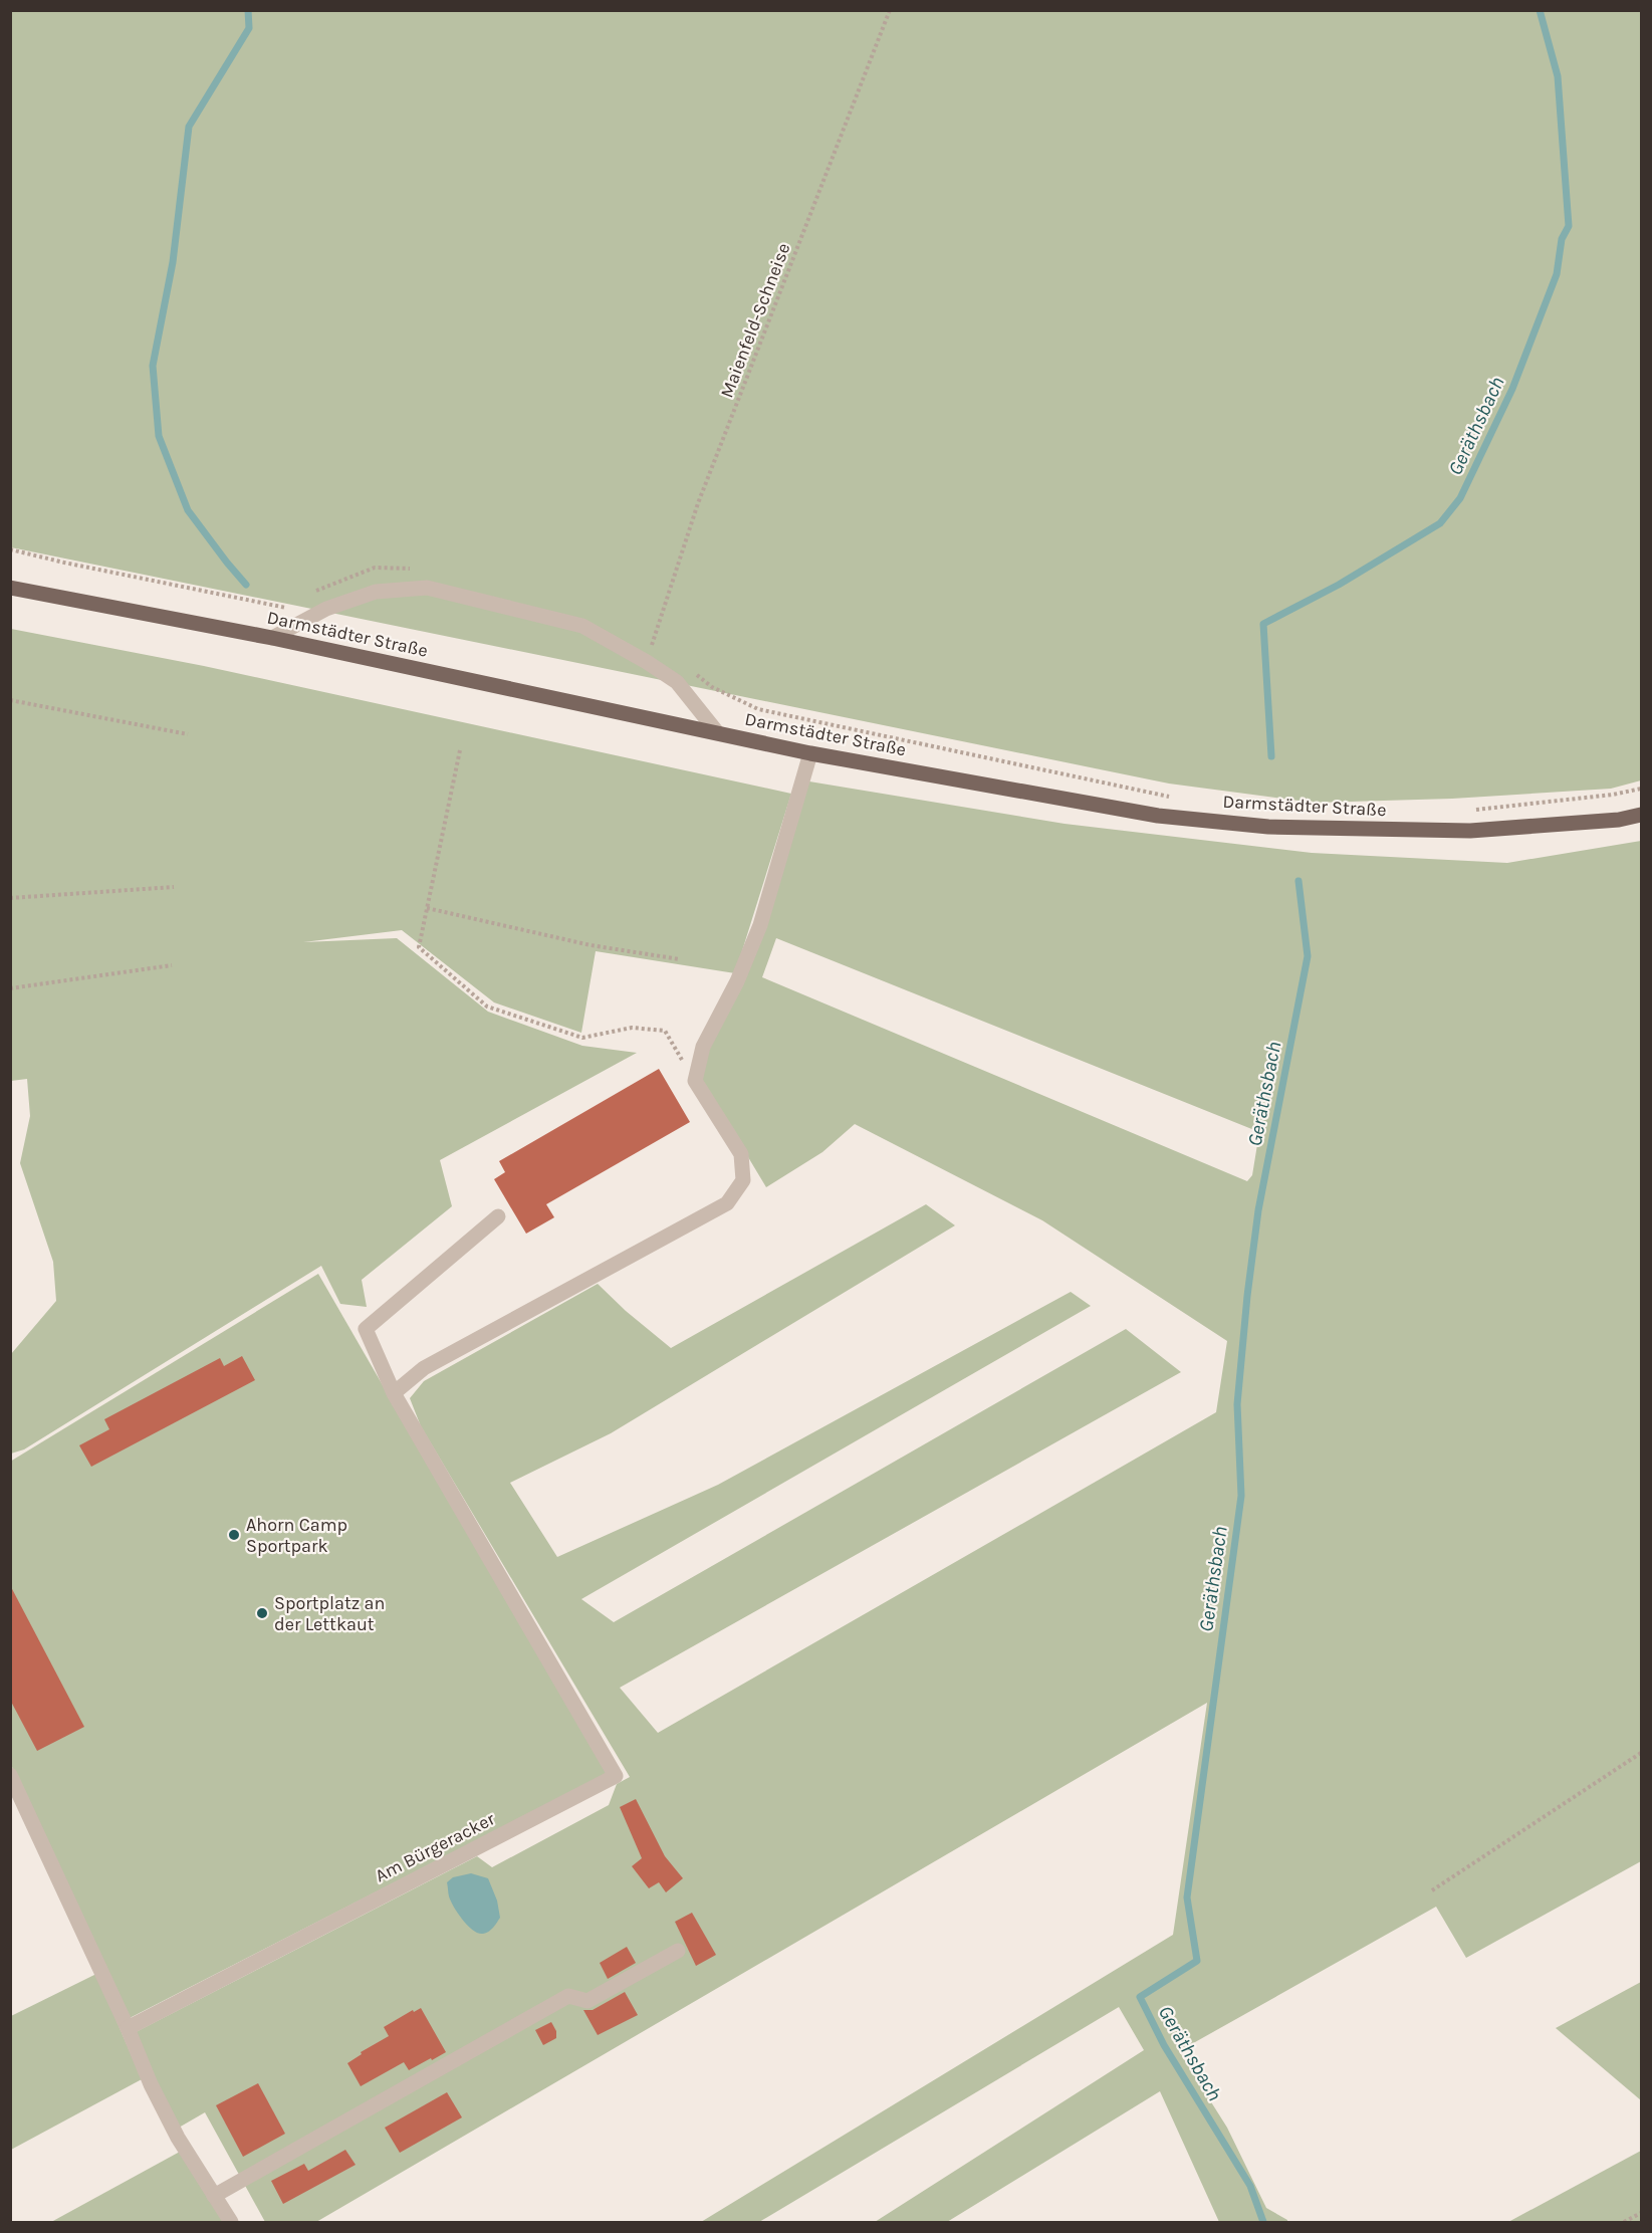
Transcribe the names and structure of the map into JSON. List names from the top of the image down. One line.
{"streets":{"main road":["Darmstädter Straße"],"lane":["Am Bürgeracker"],"path":["Maienfeld-Schneise"]},"water":["Geräthsbach"],"places":["Ahorn Camp Sportpark","Sportplatz an der Lettkaut"]}
